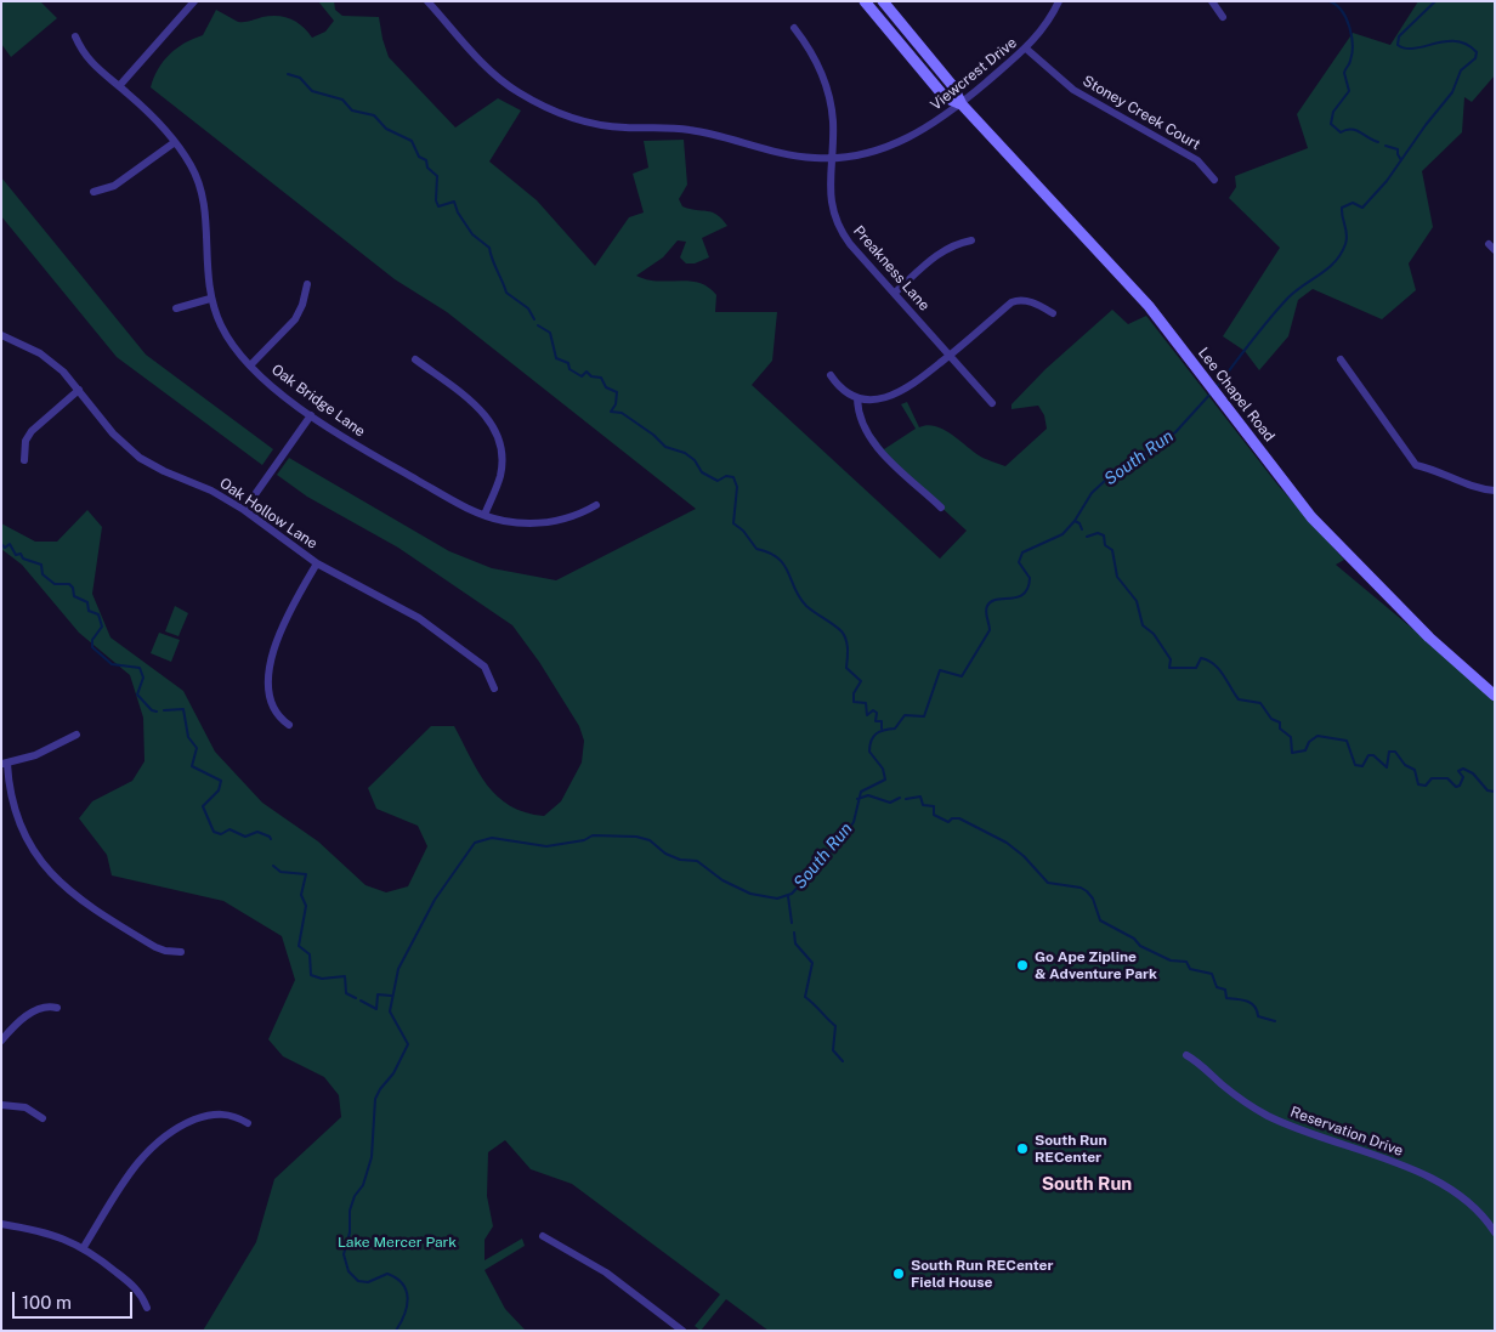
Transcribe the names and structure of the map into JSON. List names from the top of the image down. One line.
{"streets":{"main road":["Lee Chapel Road"],"street":["Viewcrest Drive","Stoney Creek Court","Preakness Lane","Oak Bridge Lane","Oak Hollow Lane","Reservation Drive"]},"crossings":[["Viewcrest Drive","Stoney Creek Court"],["Viewcrest Drive","Preakness Lane"],["Viewcrest Drive","Lee Chapel Road"]],"districts":["South Run"],"water":["South Run"],"parks":["Lake Mercer Park"],"places":["Go Ape Zipline & Adventure Park","South Run RECenter","South Run RECenter Field House"],"scale_bar":"100 m"}
